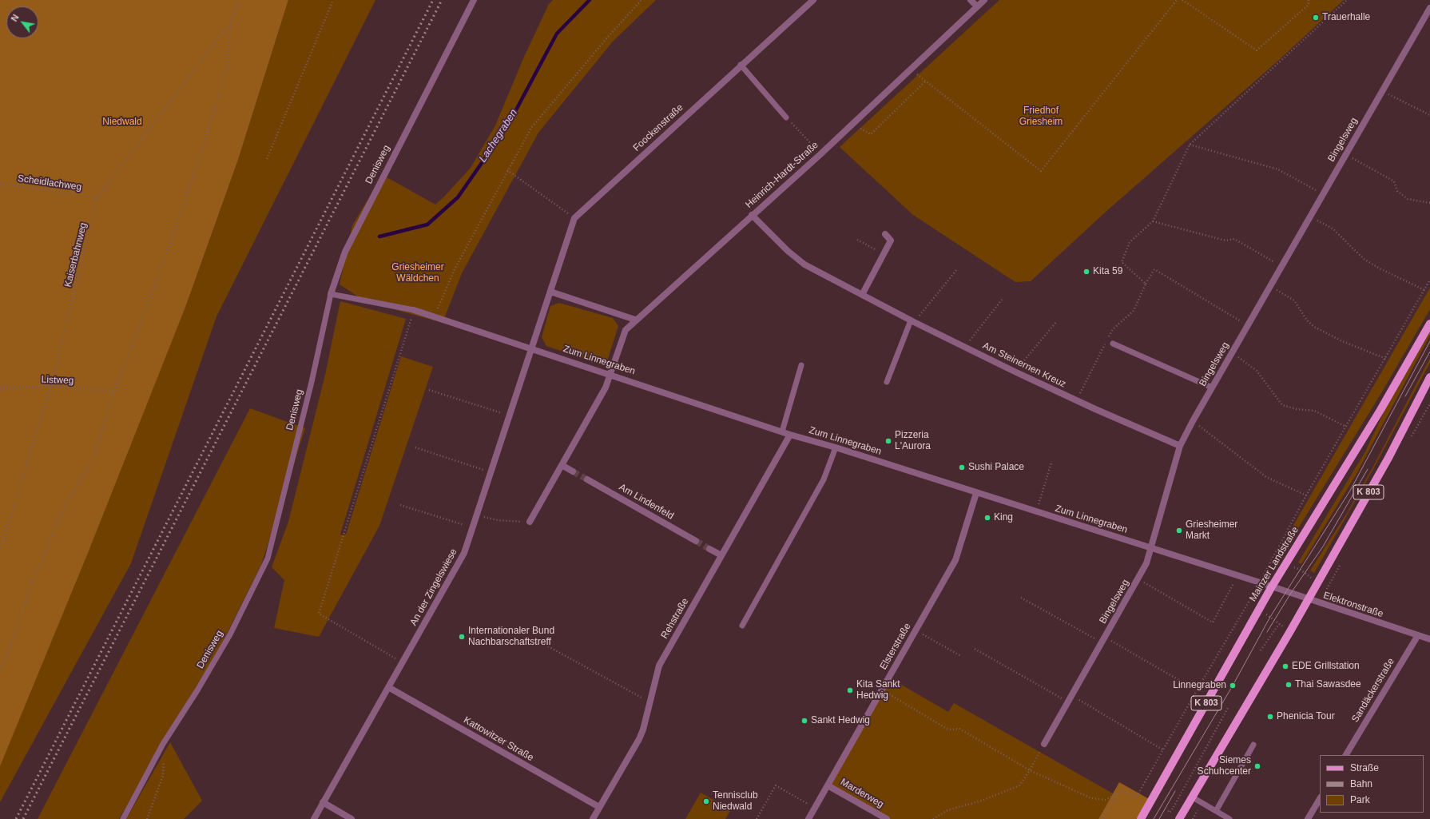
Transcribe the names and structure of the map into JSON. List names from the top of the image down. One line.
{"streets":{"main road":["K 803","Mainzer Landstraße"],"street":["Foockenstraße","Bingelsweg","Denisweg","Heinrich-Hardt-Straße","Zum Linnegraben","Am Steinernen Kreuz","Am Lindenfeld","An der Zingelswiese","Elektronstraße","Rehstraße","Elsterstraße","Sandäckerstraße","Kattowitzer Straße","Marderweg"],"path":["Scheidlachweg","Kaiserbahnweg","Listweg"]},"crossings":[["Foockenstraße","Zum Linnegraben"],["Foockenstraße","An der Zingelswiese"],["Bingelsweg","Zum Linnegraben"],["Bingelsweg","Am Steinernen Kreuz"],["Heinrich-Hardt-Straße","Zum Linnegraben"],["Heinrich-Hardt-Straße","Am Steinernen Kreuz"],["Scheidlachweg","Kaiserbahnweg"],["Kaiserbahnweg","Listweg"],["Zum Linnegraben","Mainzer Landstraße"],["Zum Linnegraben","An der Zingelswiese"],["Zum Linnegraben","Elektronstraße"],["Zum Linnegraben","Rehstraße"],["Zum Linnegraben","Elsterstraße"],["K 803","Elektronstraße"],["Mainzer Landstraße","Elektronstraße"],["An der Zingelswiese","Kattowitzer Straße"],["Elektronstraße","Sandäckerstraße"],["Rehstraße","Kattowitzer Straße"],["Elsterstraße","Marderweg"]],"water":["Lachegraben"],"parks":["Friedhof Griesheim","Niedwald","Griesheimer Wäldchen"],"places":["Trauerhalle","Kita 59","Pizzeria L'Aurora","Sushi Palace","King","Griesheimer Markt","Internationaler Bund Nachbarschaftstreff","EDE Grillstation","Thai Sawasdee","Linnegraben","Kita Sankt Hedwig","Phenicia Tour","Sankt Hedwig","Siemes Schuhcenter","Tennisclub Niedwald"],"legend":["Straße","Bahn","Park"],"north":"top left"}
